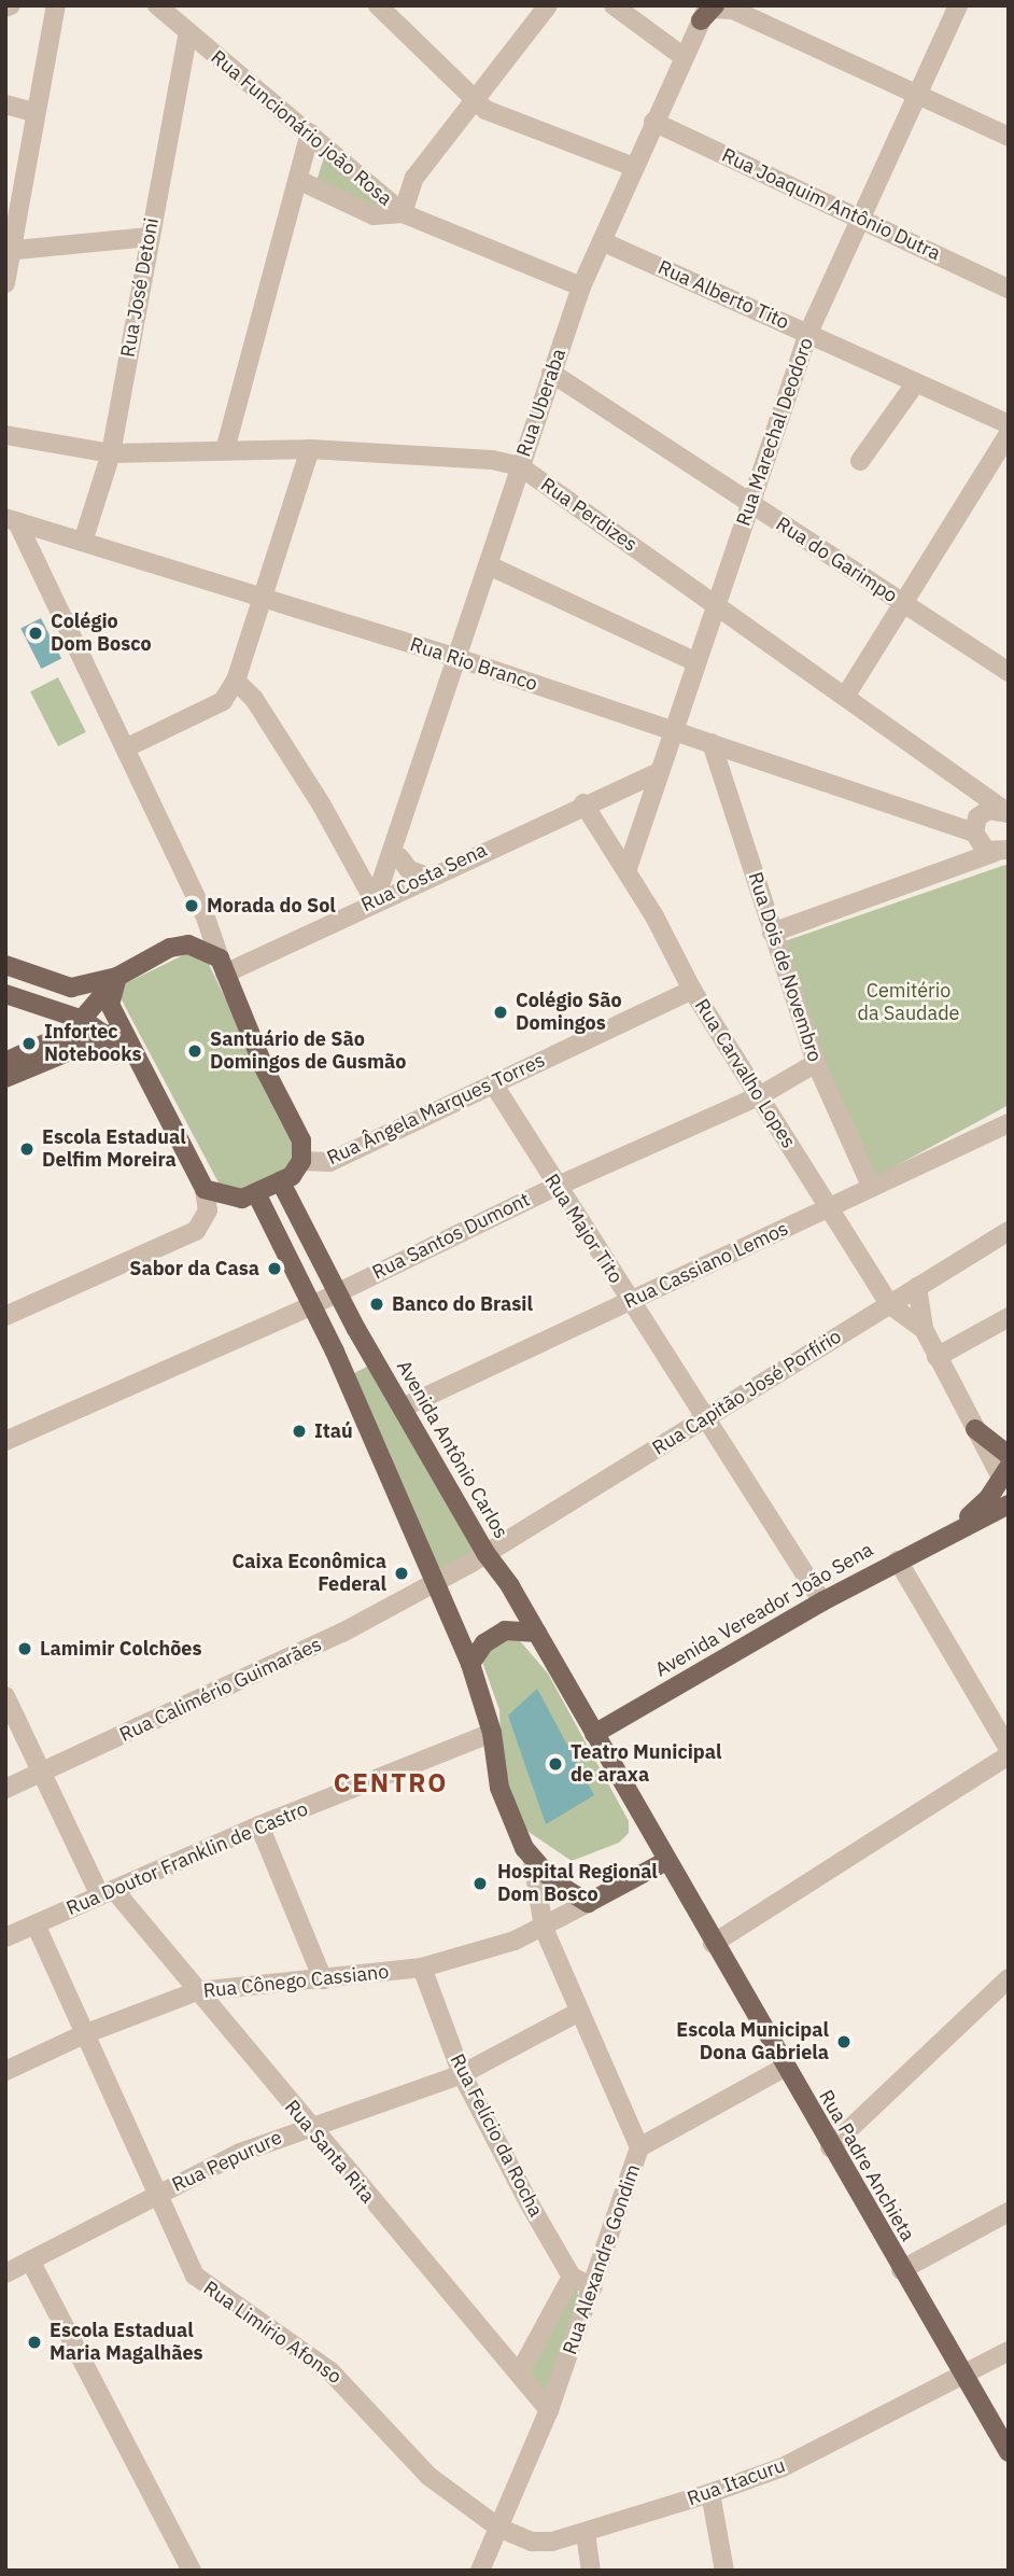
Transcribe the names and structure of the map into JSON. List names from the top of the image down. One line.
{"streets":{"main road":["Avenida Antônio Carlos","Avenida Vereador João Sena","Rua Padre Anchieta"],"street":["Rua Funcionário joão Rosa","Rua Joaquim Antônio Dutra","Rua José Detoni","Rua Alberto Tito","Rua Uberaba","Rua Marechal Deodoro","Rua Perdizes","Rua do Garimpo","Rua Rio Branco","Rua Costa Sena","Rua Dois de Novembro","Rua Carvalho Lopes","Rua Ângela Marques Torres","Rua Major Tito","Rua Santos Dumont","Rua Cassiano Lemos","Rua Capitão José Porfírio","Rua Calimério Guimarães","Rua Doutor Franklin de Castro","Rua Cônego Cassiano","Rua Felício da Rocha","Rua Santa Rita","Rua Pepurure","Rua Alexandre Gondim","Rua Limírio Afonso","Rua Itacuru"]},"crossings":[["Rua Funcionário joão Rosa","Rua José Detoni"],["Rua Funcionário joão Rosa","Rua Uberaba"],["Rua Joaquim Antônio Dutra","Rua Uberaba"],["Rua Joaquim Antônio Dutra","Rua Marechal Deodoro"],["Rua José Detoni","Rua Perdizes"],["Rua José Detoni","Rua Rio Branco"],["Rua Alberto Tito","Rua Uberaba"],["Rua Alberto Tito","Rua Marechal Deodoro"],["Rua Uberaba","Rua Perdizes"],["Rua Uberaba","Rua do Garimpo"],["Rua Uberaba","Rua Rio Branco"],["Rua Uberaba","Rua Costa Sena"],["Rua Marechal Deodoro","Rua Perdizes"],["Rua Marechal Deodoro","Rua do Garimpo"],["Rua Marechal Deodoro","Rua Rio Branco"],["Rua Marechal Deodoro","Rua Costa Sena"],["Rua Marechal Deodoro","Rua Carvalho Lopes"],["Rua Perdizes","Rua Rio Branco"],["Rua Rio Branco","Rua Dois de Novembro"],["Rua Costa Sena","Rua Carvalho Lopes"],["Rua Dois de Novembro","Rua Santos Dumont"],["Rua Dois de Novembro","Rua Cassiano Lemos"],["Rua Carvalho Lopes","Rua Ângela Marques Torres"],["Rua Carvalho Lopes","Rua Santos Dumont"],["Rua Carvalho Lopes","Rua Cassiano Lemos"],["Rua Carvalho Lopes","Rua Capitão José Porfírio"],["Rua Carvalho Lopes","Avenida Vereador João Sena"],["Rua Ângela Marques Torres","Rua Major Tito"],["Rua Major Tito","Rua Santos Dumont"],["Rua Major Tito","Rua Cassiano Lemos"],["Rua Major Tito","Rua Capitão José Porfírio"],["Rua Major Tito","Avenida Vereador João Sena"],["Rua Santos Dumont","Avenida Antônio Carlos"],["Rua Cassiano Lemos","Avenida Antônio Carlos"],["Rua Capitão José Porfírio","Avenida Antônio Carlos"],["Rua Capitão José Porfírio","Rua Calimério Guimarães"],["Avenida Antônio Carlos","Avenida Vereador João Sena"],["Avenida Antônio Carlos","Rua Padre Anchieta"],["Rua Calimério Guimarães","Rua Santa Rita"],["Rua Doutor Franklin de Castro","Rua Santa Rita"],["Rua Doutor Franklin de Castro","Rua Limírio Afonso"],["Rua Cônego Cassiano","Rua Felício da Rocha"],["Rua Cônego Cassiano","Rua Santa Rita"],["Rua Cônego Cassiano","Rua Alexandre Gondim"],["Rua Cônego Cassiano","Rua Limírio Afonso"],["Rua Felício da Rocha","Rua Pepurure"],["Rua Santa Rita","Rua Pepurure"],["Rua Santa Rita","Rua Alexandre Gondim"],["Rua Pepurure","Rua Alexandre Gondim"],["Rua Pepurure","Rua Limírio Afonso"],["Rua Padre Anchieta","Rua Itacuru"],["Rua Alexandre Gondim","Rua Limírio Afonso"],["Rua Alexandre Gondim","Rua Itacuru"],["Rua Limírio Afonso","Rua Itacuru"]],"districts":["CENTRO"],"parks":["Cemitério da Saudade"],"places":["Colégio Dom Bosco","Morada do Sol","Colégio São Domingos","Infortec Notebooks","Santuário de São Domingos de Gusmão","Escola Estadual Delfim Moreira","Sabor da Casa","Banco do Brasil","Itaú","Caixa Econômica Federal","Lamimir Colchões","Teatro Municipal de araxa","Hospital Regional Dom Bosco","Escola Municipal Dona Gabriela","Escola Estadual Maria Magalhães"]}
